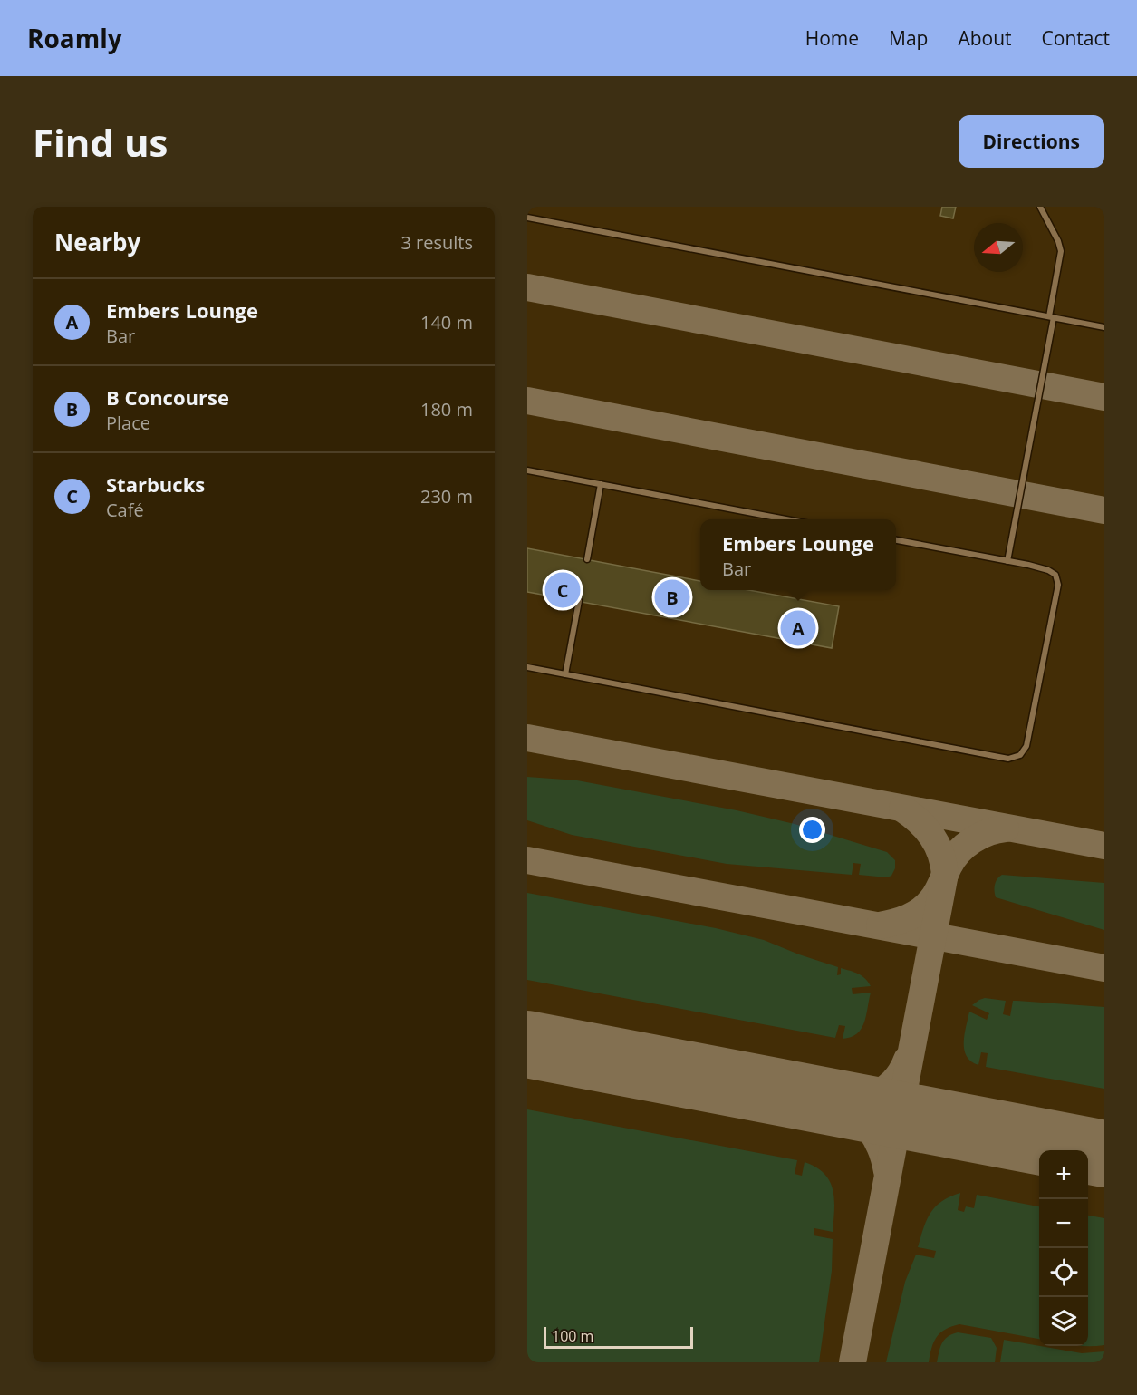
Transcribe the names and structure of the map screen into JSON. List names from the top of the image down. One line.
{"scale_bar":"100 m","north":"left","page":{"header":"Roamly","nav":["Home","Map","About","Contact"],"buttons":"Directions","title":"Find us","heading":["Nearby","3 results"],"list":[{"mark":"A","name":"Embers Lounge","note":"Bar","value":"140 m"},{"mark":"B","name":"B Concourse","note":"Place","value":"180 m"},{"mark":"C","name":"Starbucks","note":"Café","value":"230 m"}],"popup":["Embers Lounge","Bar"],"pins":["C","B","A"],"map_buttons":["+","−"],"scale":"100 m"}}
